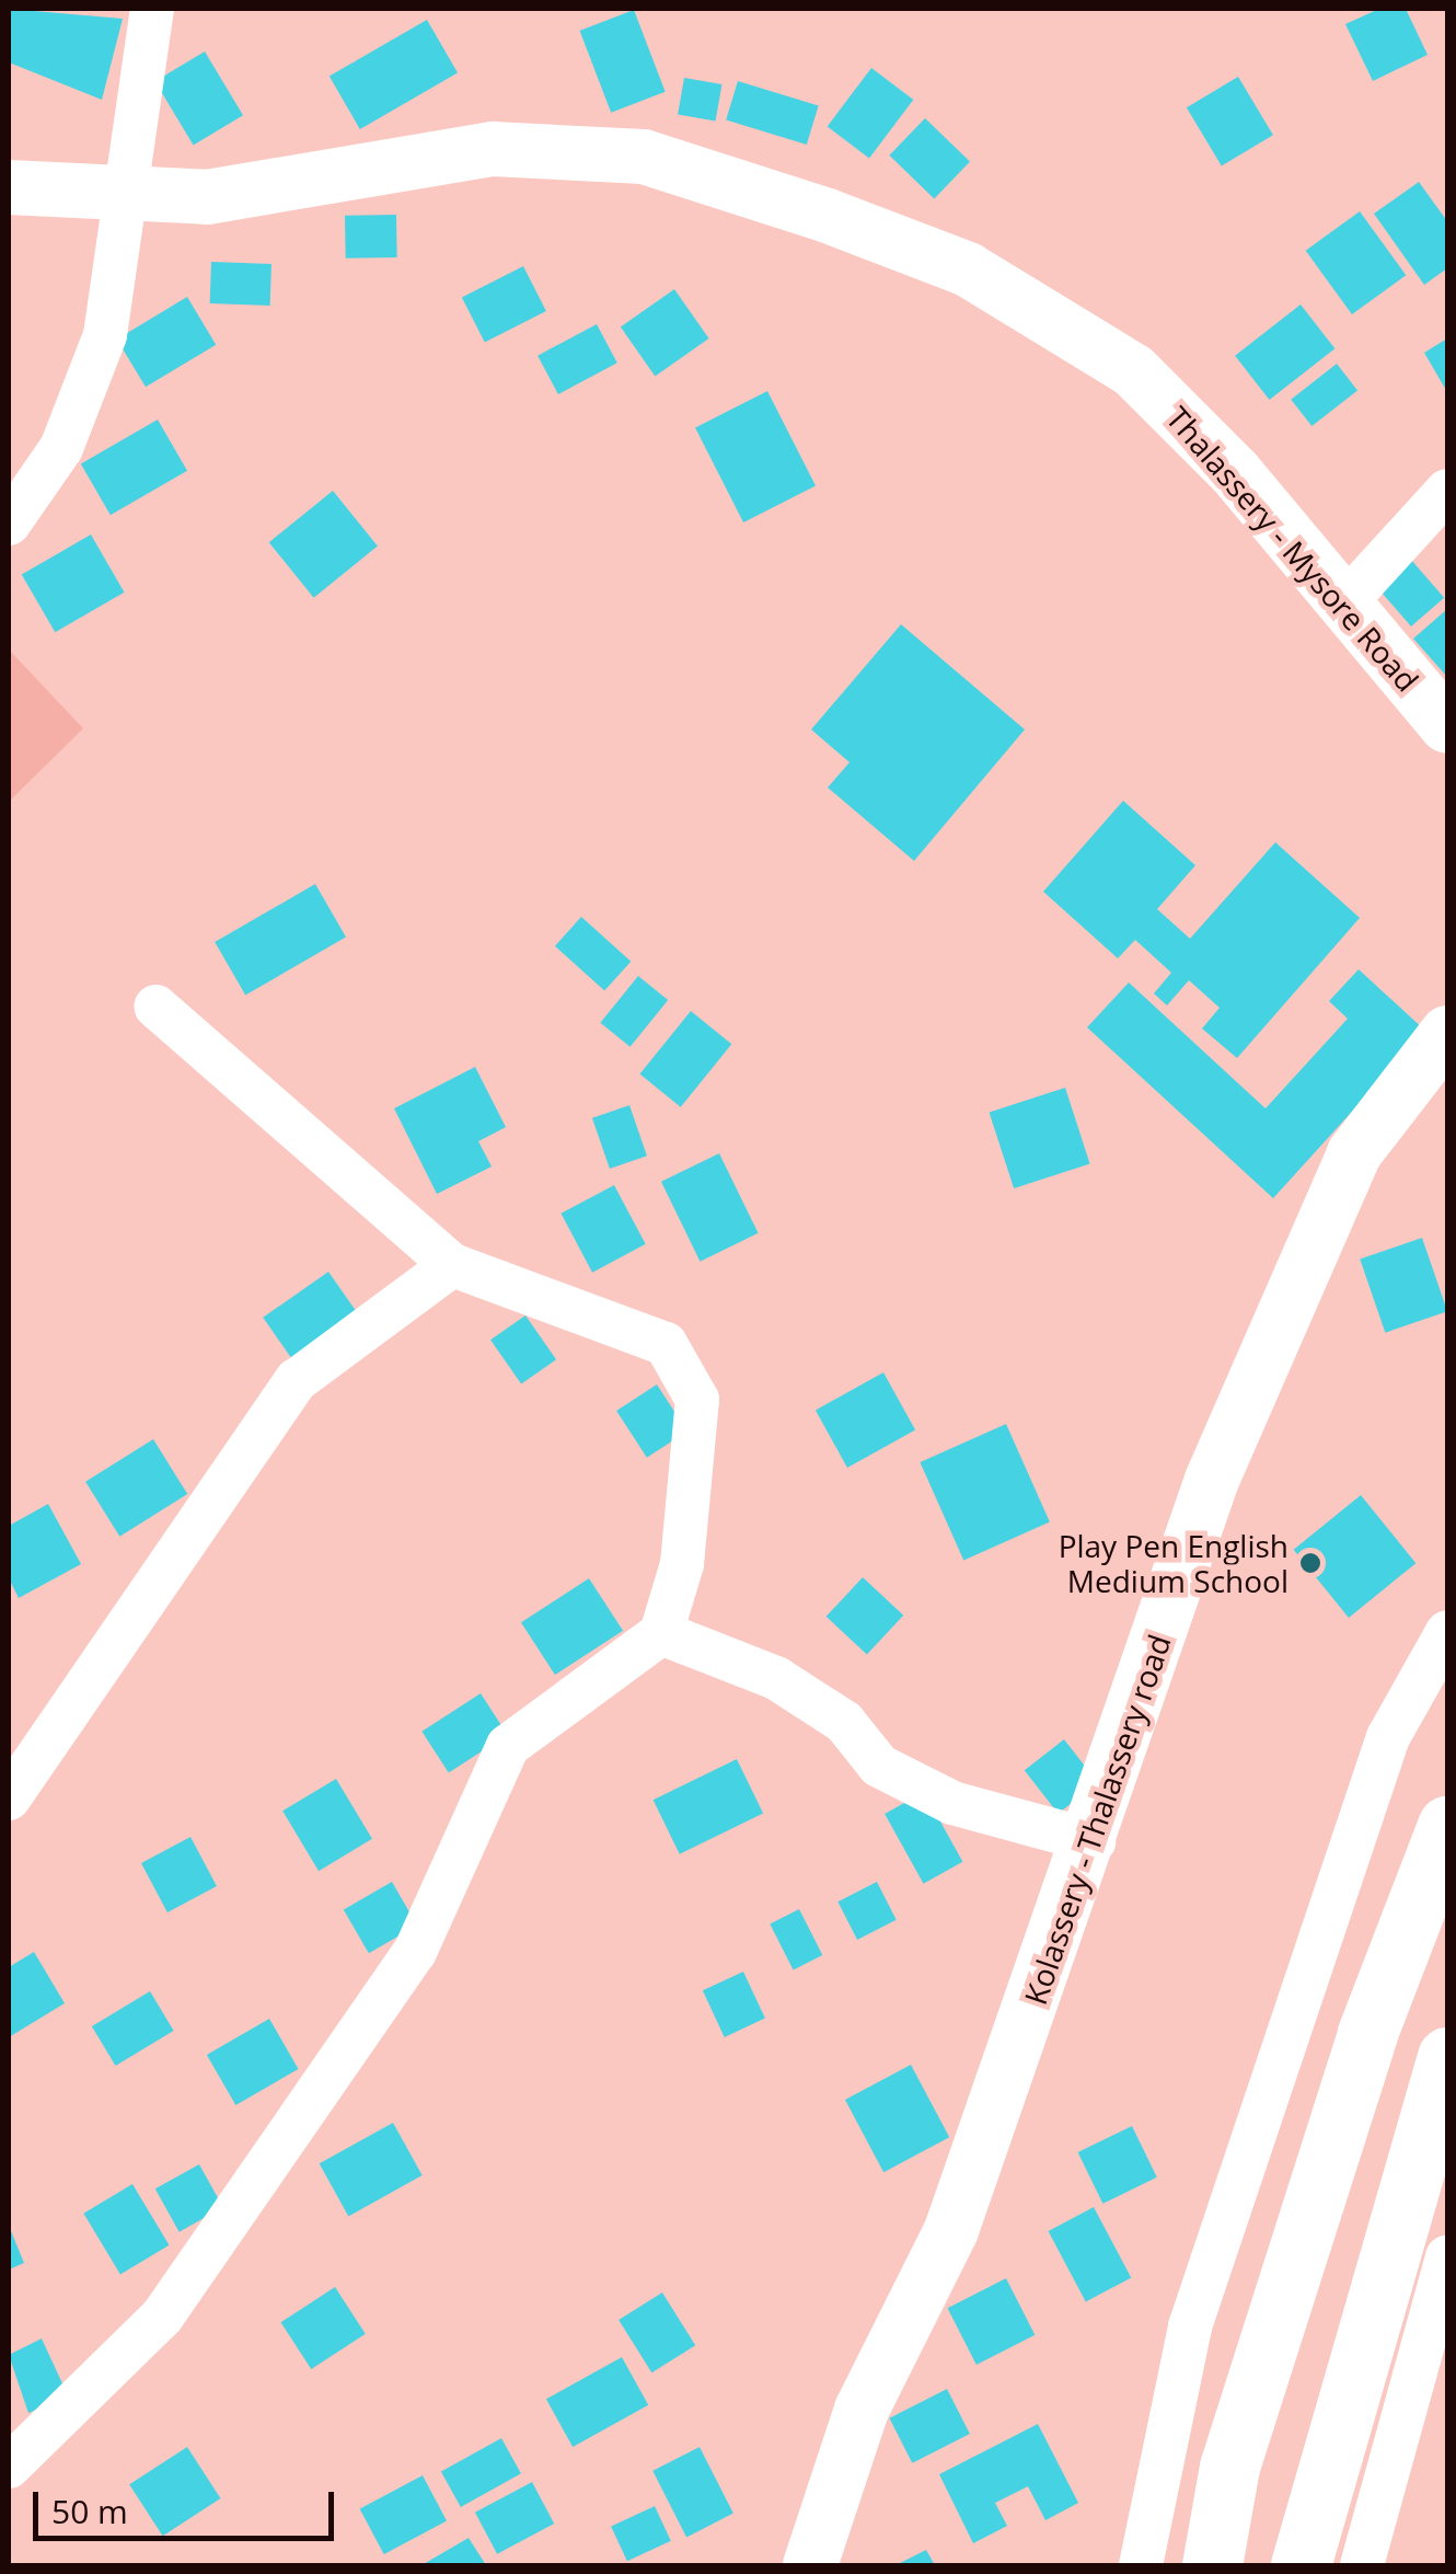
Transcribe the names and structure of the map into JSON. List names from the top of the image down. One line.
{"streets":{"main road":["Thalassery - Mysore Road","Kolassery - Thalassery road"]},"places":["Play Pen English Medium School"],"scale_bar":"50 m"}
